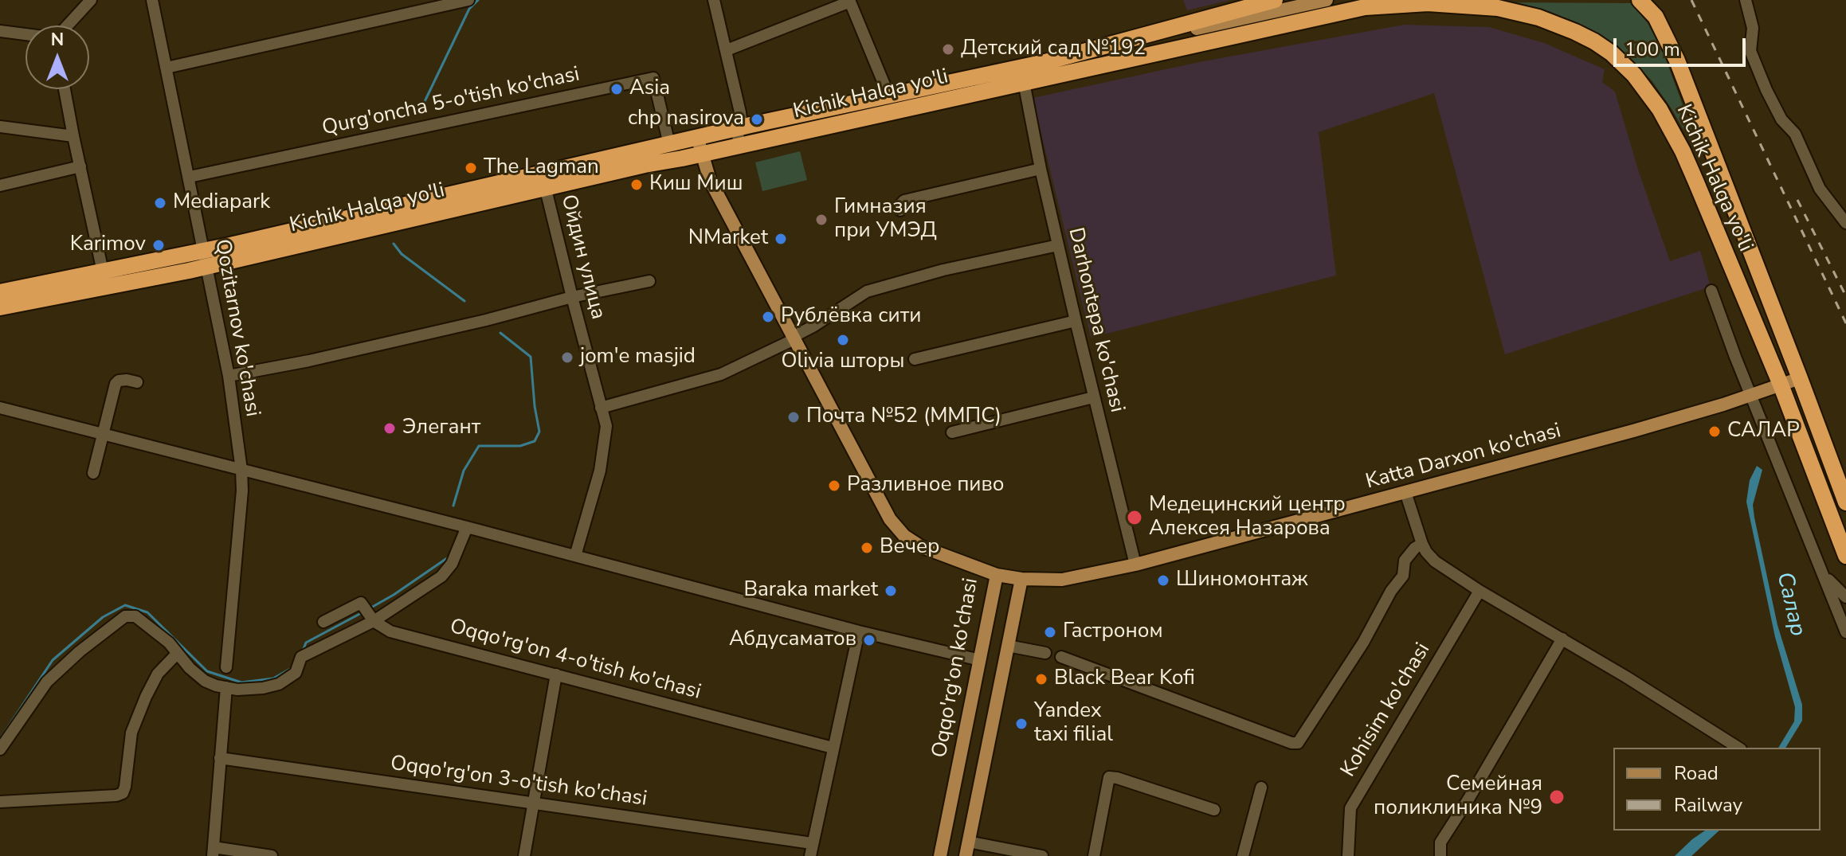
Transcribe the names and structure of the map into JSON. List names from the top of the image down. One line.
{"streets":{"highway":["Kichik Halqa yo'li"],"main road":["Katta Darxon ko'chasi","Oqqo'rg'on ko'chasi"],"street":["Qurg'oncha 5-o'tish ko'chasi","Ойдин улица","Darhontepa ko'chasi","Qozitarnov ko'chasi","Oqqo'rg'on 4-o'tish ko'chasi","Kohisim ko'chasi","Oqqo'rg'on 3-o'tish ko'chasi"]},"crossings":[["Kichik Halqa yo'li","Qurg'oncha 5-o'tish ko'chasi"],["Kichik Halqa yo'li","Ойдин улица"],["Kichik Halqa yo'li","Darhontepa ko'chasi"],["Kichik Halqa yo'li","Qozitarnov ko'chasi"],["Kichik Halqa yo'li","Katta Darxon ko'chasi"],["Kichik Halqa yo'li","Oqqo'rg'on ko'chasi"],["Qurg'oncha 5-o'tish ko'chasi","Qozitarnov ko'chasi"],["Darhontepa ko'chasi","Katta Darxon ko'chasi"],["Katta Darxon ko'chasi","Oqqo'rg'on ko'chasi"]],"water":["Салар"],"places":["Детский сад №192","Asia","chp nasirova","The Lagman","Киш Миш","Mediapark","Гимназия при УМЭД","NMarket","Karimov","Рублёвка сити","Olivia шторы","jom'e masjid","Почта №52 (ММПС)","Элегант","САЛАР","Разливное пиво","Медецинский центр Алексея Назарова","Вечер","Шиномонтаж","Baraka market","Гастроном","Абдусаматов","Black Bear Kofi","Yandex taxi filial","Семейная поликлиника №9"],"legend":["Road","Railway"],"scale_bar":"100 m","north":"top"}
